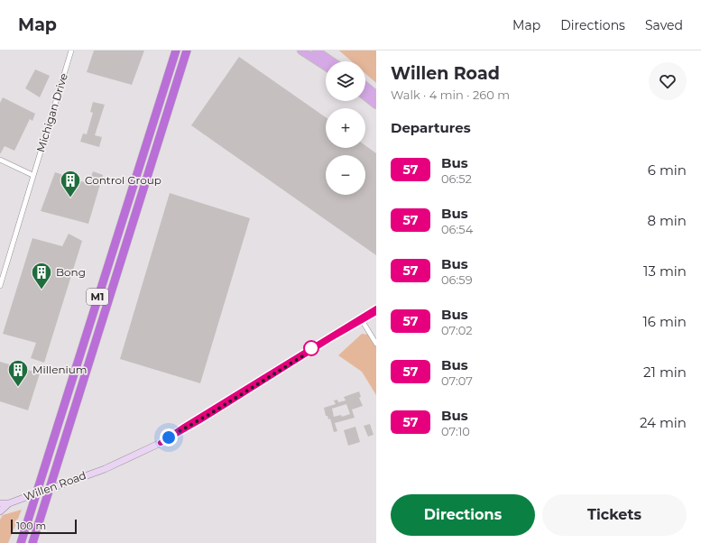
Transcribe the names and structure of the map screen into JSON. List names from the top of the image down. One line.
{"streets":{"highway":["M1"],"street":["Michigan Drive","Willen Road"]},"places":{"building":["Control Group","Bong","Millenium"]},"lines":["bus line 57"],"scale_bar":"100 m","page":{"header":"Map","nav":["Map","Directions","Saved"],"heading":[["Willen Road","Walk · 4 min · 260 m"],"Departures"],"map_buttons":["+","−"],"list":[{"mark":"57","name":"Bus","note":"06:52","value":"6 min"},{"mark":"57","name":"Bus","note":"06:54","value":"8 min"},{"mark":"57","name":"Bus","note":"06:59","value":"13 min"},{"mark":"57","name":"Bus","note":"07:02","value":"16 min"},{"mark":"57","name":"Bus","note":"07:07","value":"21 min"},{"mark":"57","name":"Bus","note":"07:10","value":"24 min"}],"buttons":["Directions","Tickets"],"scale":"100 m"}}
